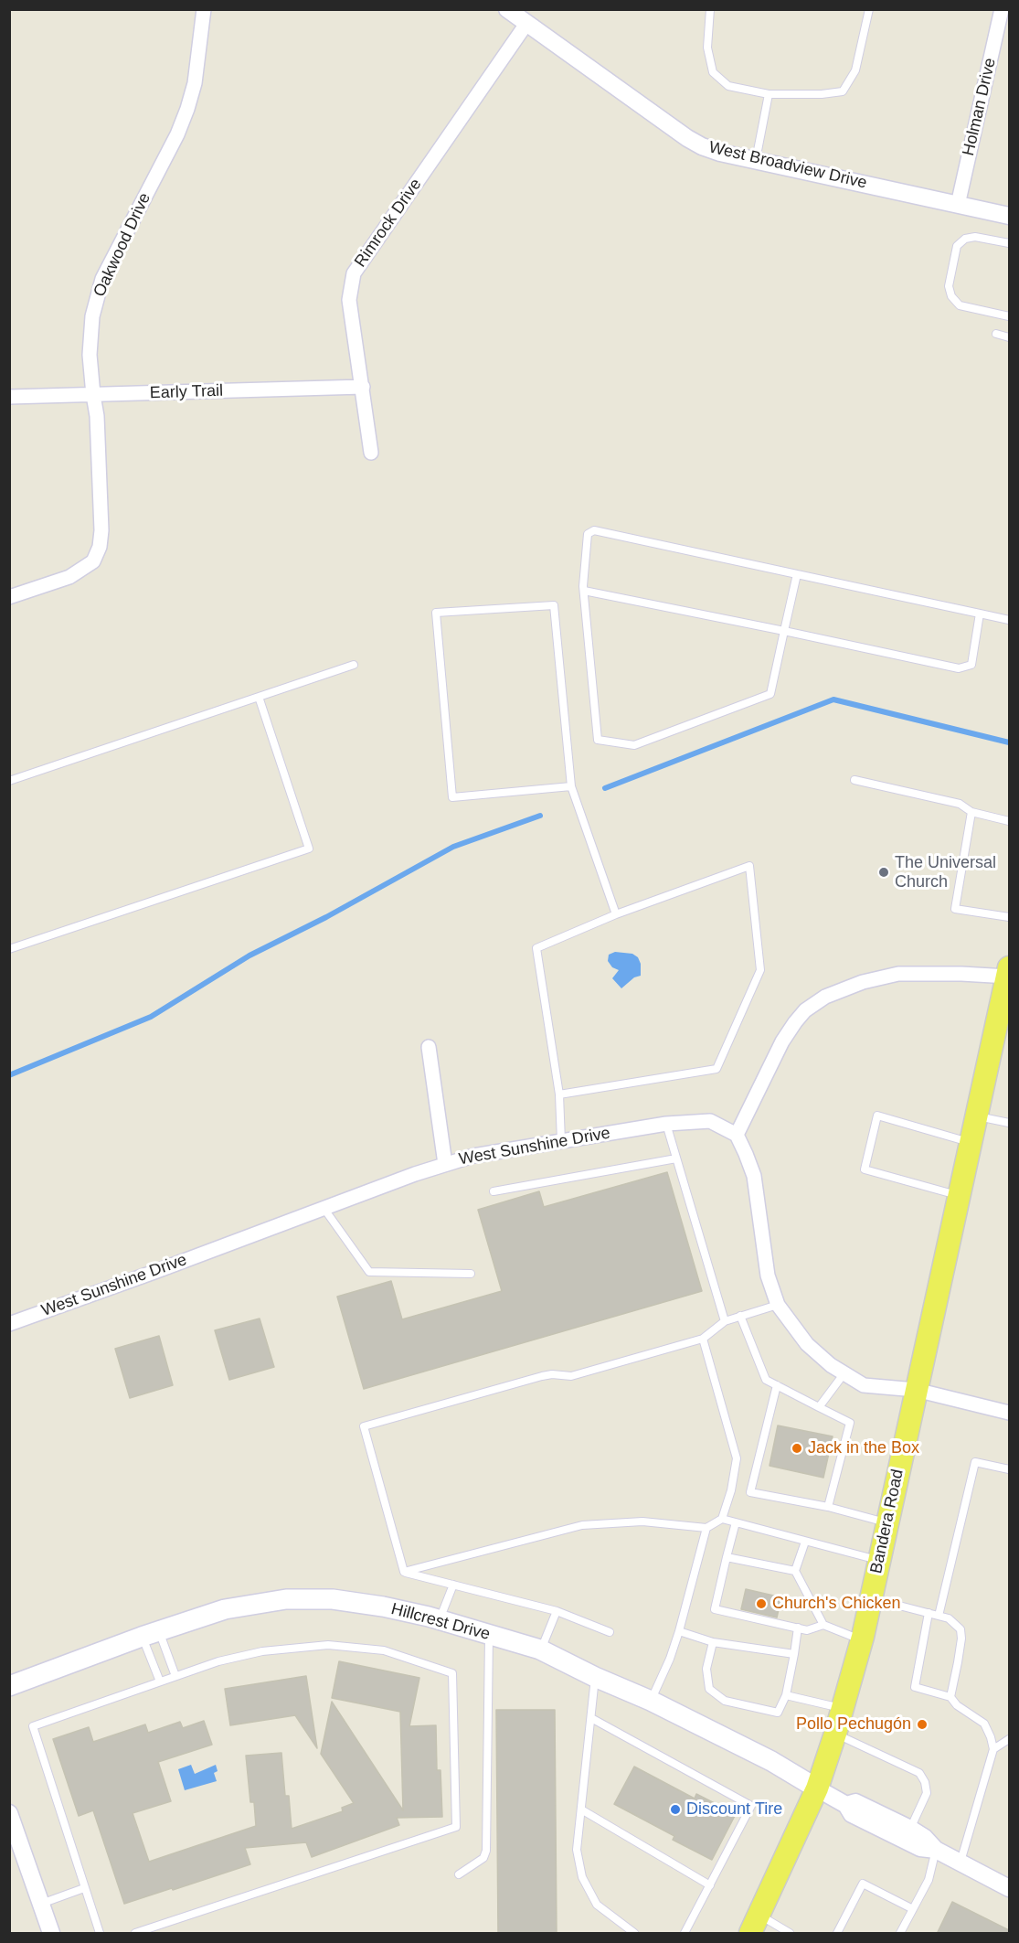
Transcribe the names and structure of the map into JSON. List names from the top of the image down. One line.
{"streets":{"main road":["Bandera Road","Hillcrest Drive"],"street":["Holman Drive","West Broadview Drive","Rimrock Drive","Oakwood Drive","Early Trail","West Sunshine Drive"]},"crossings":[["Holman Drive","West Broadview Drive"],["West Broadview Drive","Rimrock Drive"],["Rimrock Drive","Early Trail"],["Oakwood Drive","Early Trail"],["Bandera Road","Hillcrest Drive"]],"places":["The Universal Church","Jack in the Box","Church's Chicken","Pollo Pechugón","Discount Tire"]}
